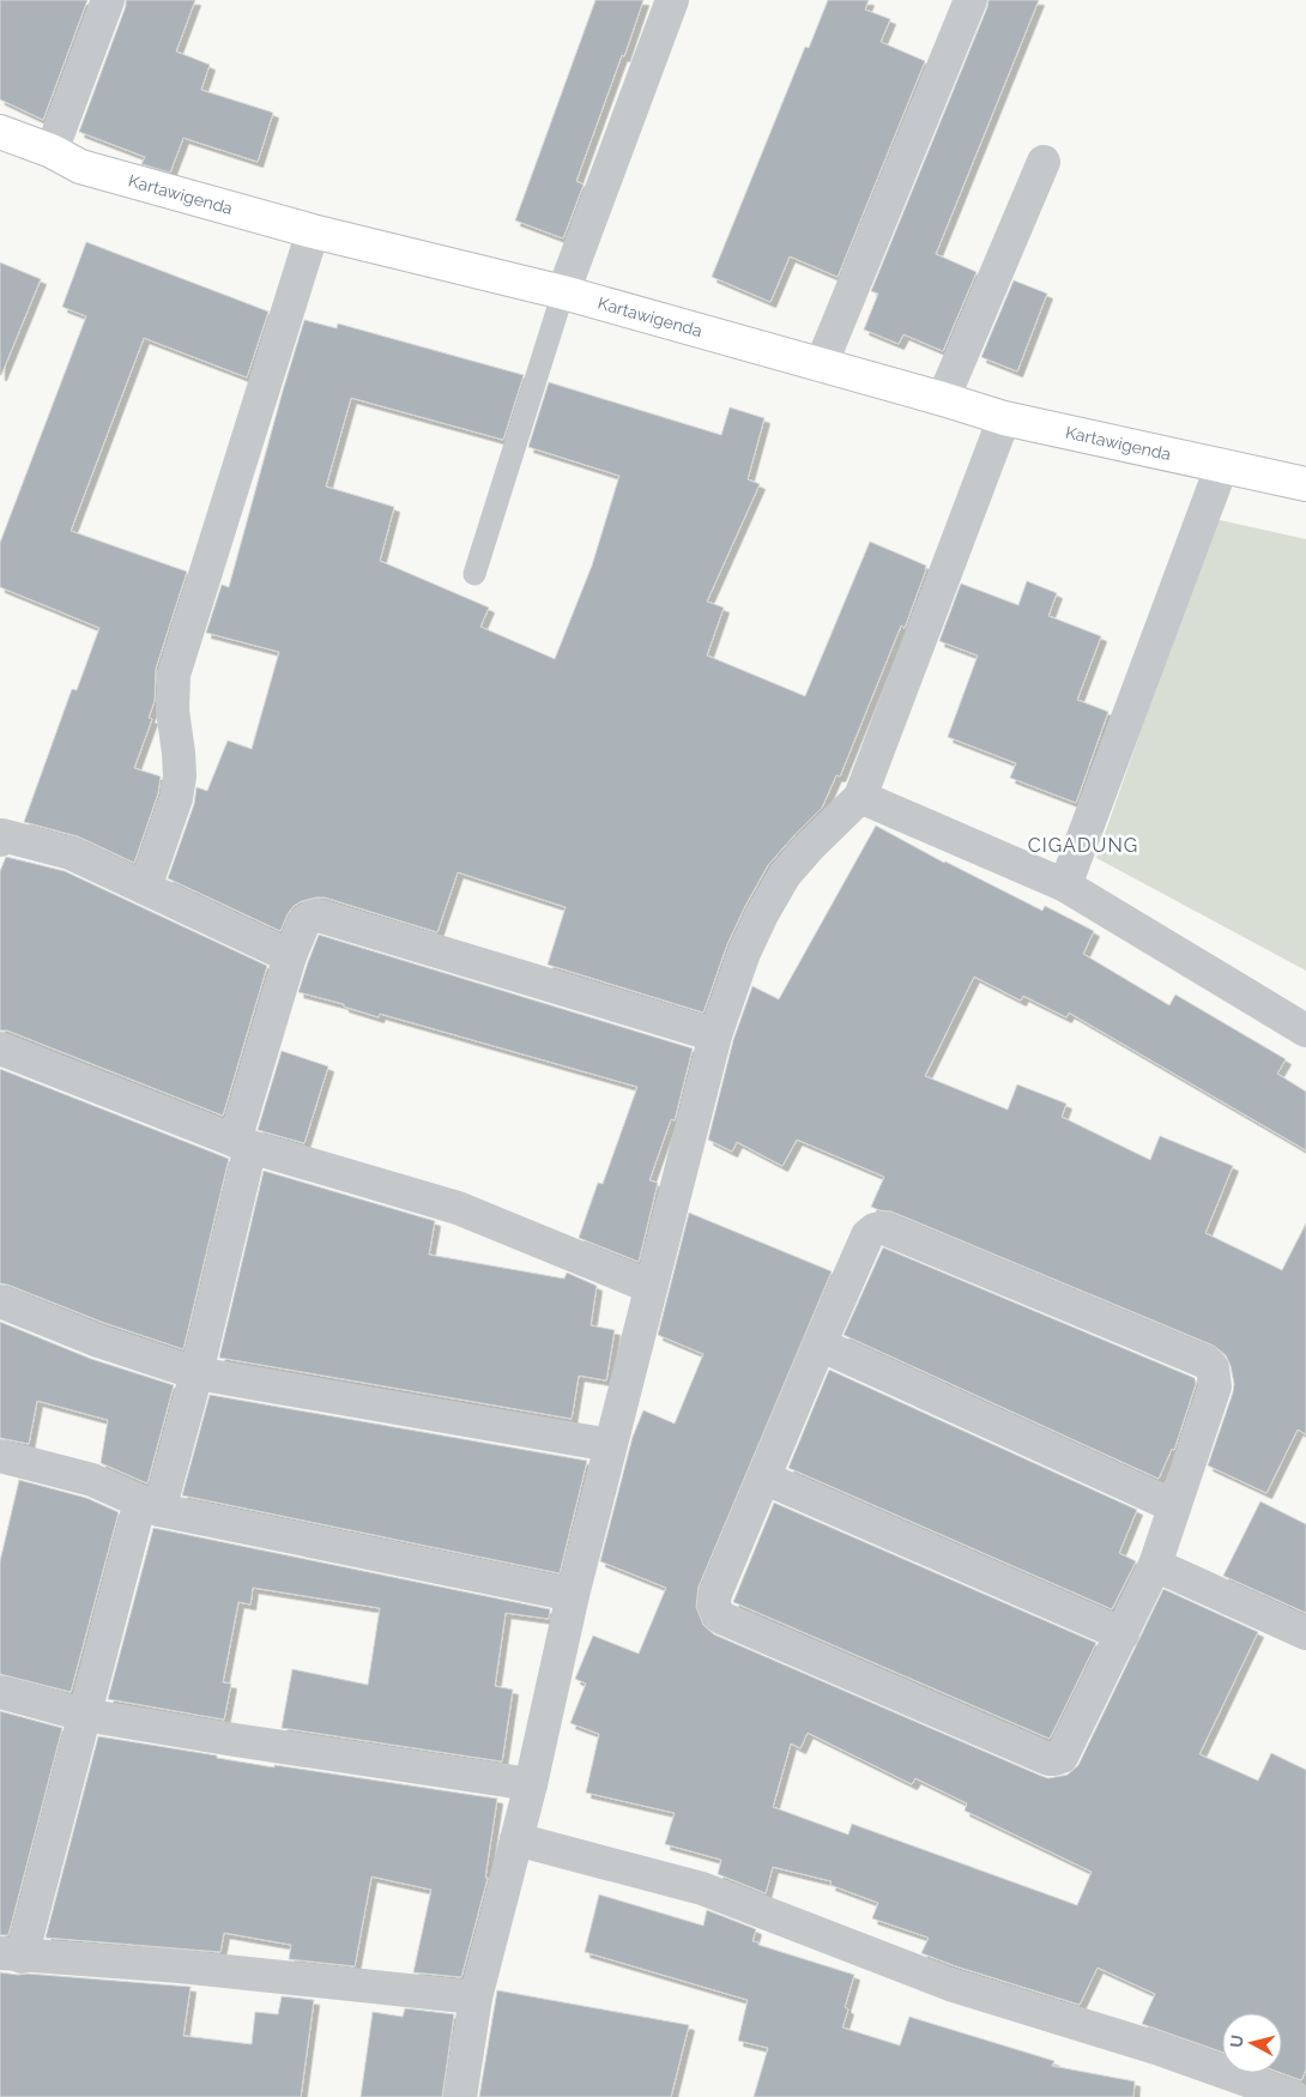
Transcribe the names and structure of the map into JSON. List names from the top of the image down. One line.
{"streets":{"street":["Kartawigenda"]},"districts":["CIGADUNG"],"north":"left"}
